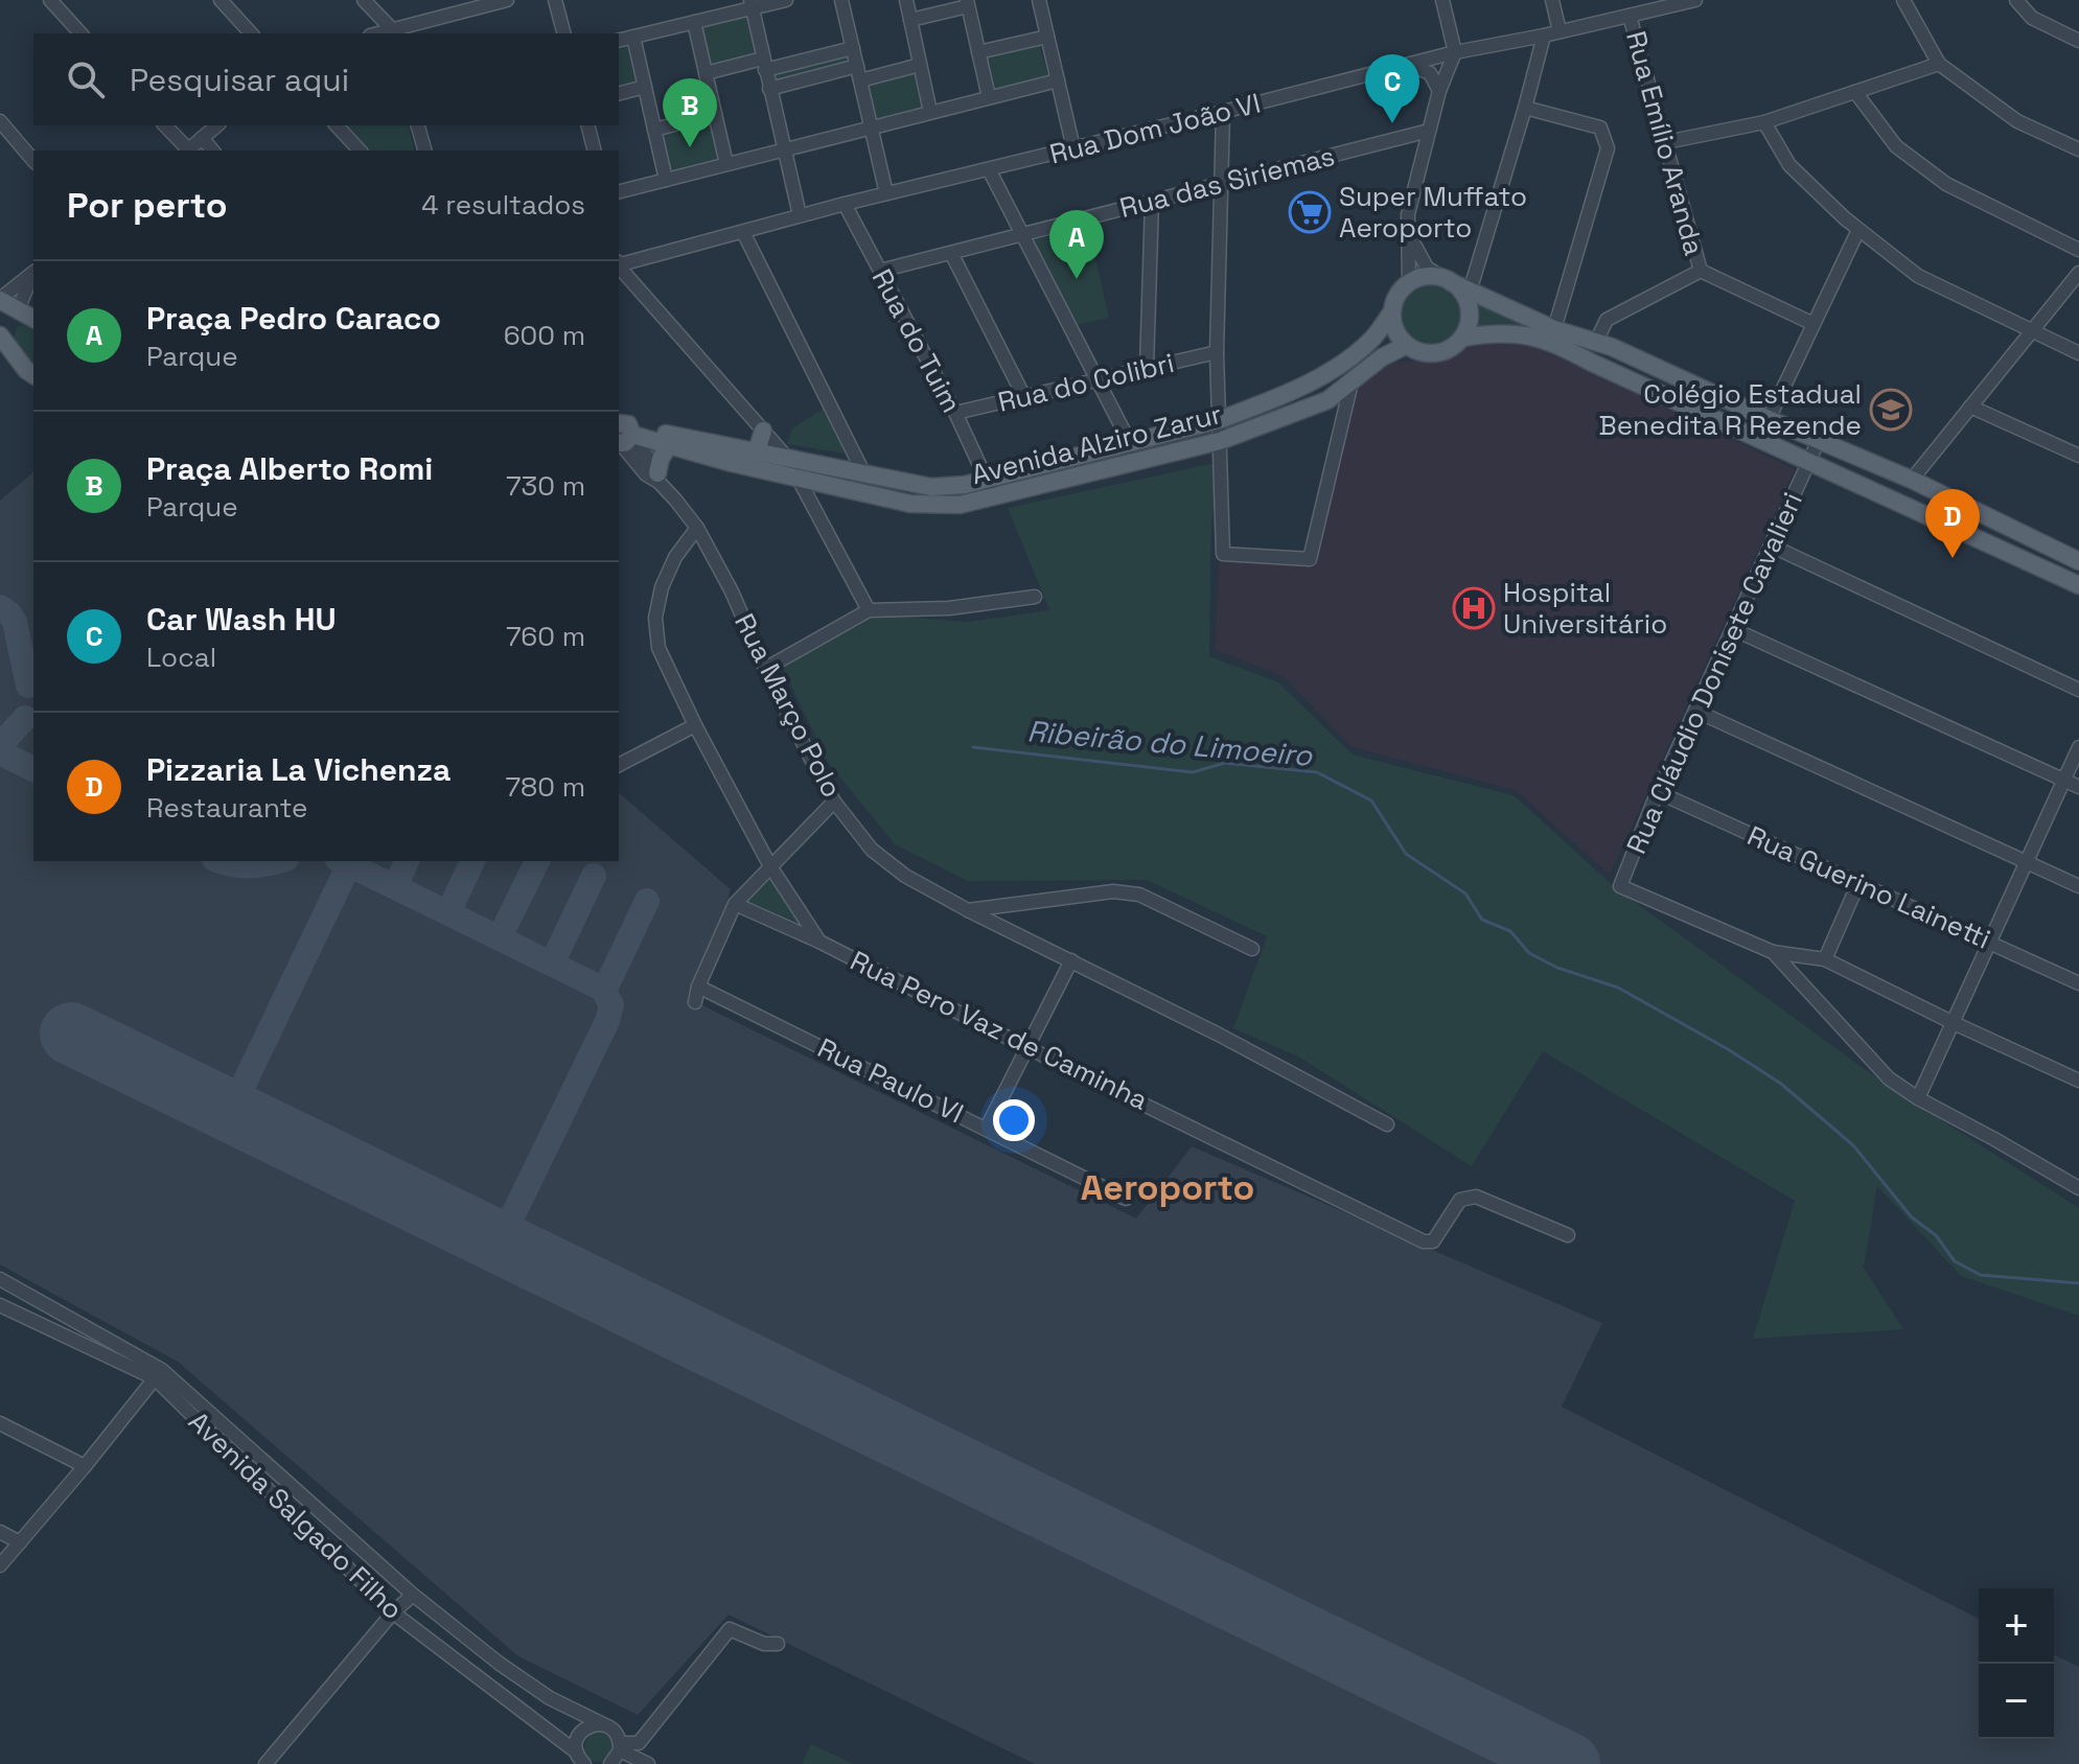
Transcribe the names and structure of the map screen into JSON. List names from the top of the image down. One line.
{"streets":{"main road":["Avenida Alziro Zarur"],"street":["Rua Dom João VI","Rua Emílio Aranda","Rua das Siriemas","Rua do Tuim","Rua do Colibri","Rua Cláudio Donisete Cavalieri","Rua Março Polo","Rua Guerino Lainetti","Rua Pero Vaz de Caminha","Rua Paulo VI","Avenida Salgado Filho"]},"crossings":[["Rua Dom João VI","Rua Emílio Aranda"],["Rua Dom João VI","Rua do Tuim"],["Rua das Siriemas","Rua do Tuim"],["Rua do Tuim","Rua do Colibri"],["Rua do Tuim","Avenida Alziro Zarur"],["Avenida Alziro Zarur","Rua Março Polo"],["Rua Cláudio Donisete Cavalieri","Rua Guerino Lainetti"],["Rua Março Polo","Rua Pero Vaz de Caminha"]],"districts":["Aeroporto"],"water":["Ribeirão do Limoeiro"],"places":{"supermarket":["Super Muffato Aeroporto"],"school or university":["Colégio Estadual Benedita R Rezende"],"hospital":["Hospital Universitário"]},"page":{"search":"Pesquisar aqui","pins":["C","B","A","D"],"heading":["Por perto","4 resultados"],"list":[{"mark":"A","name":"Praça Pedro Caraco","note":"Parque","value":"600 m"},{"mark":"B","name":"Praça Alberto Romi","note":"Parque","value":"730 m"},{"mark":"C","name":"Car Wash HU","note":"Local","value":"760 m"},{"mark":"D","name":"Pizzaria La Vichenza","note":"Restaurante","value":"780 m"}],"map_buttons":["+","−"]}}
